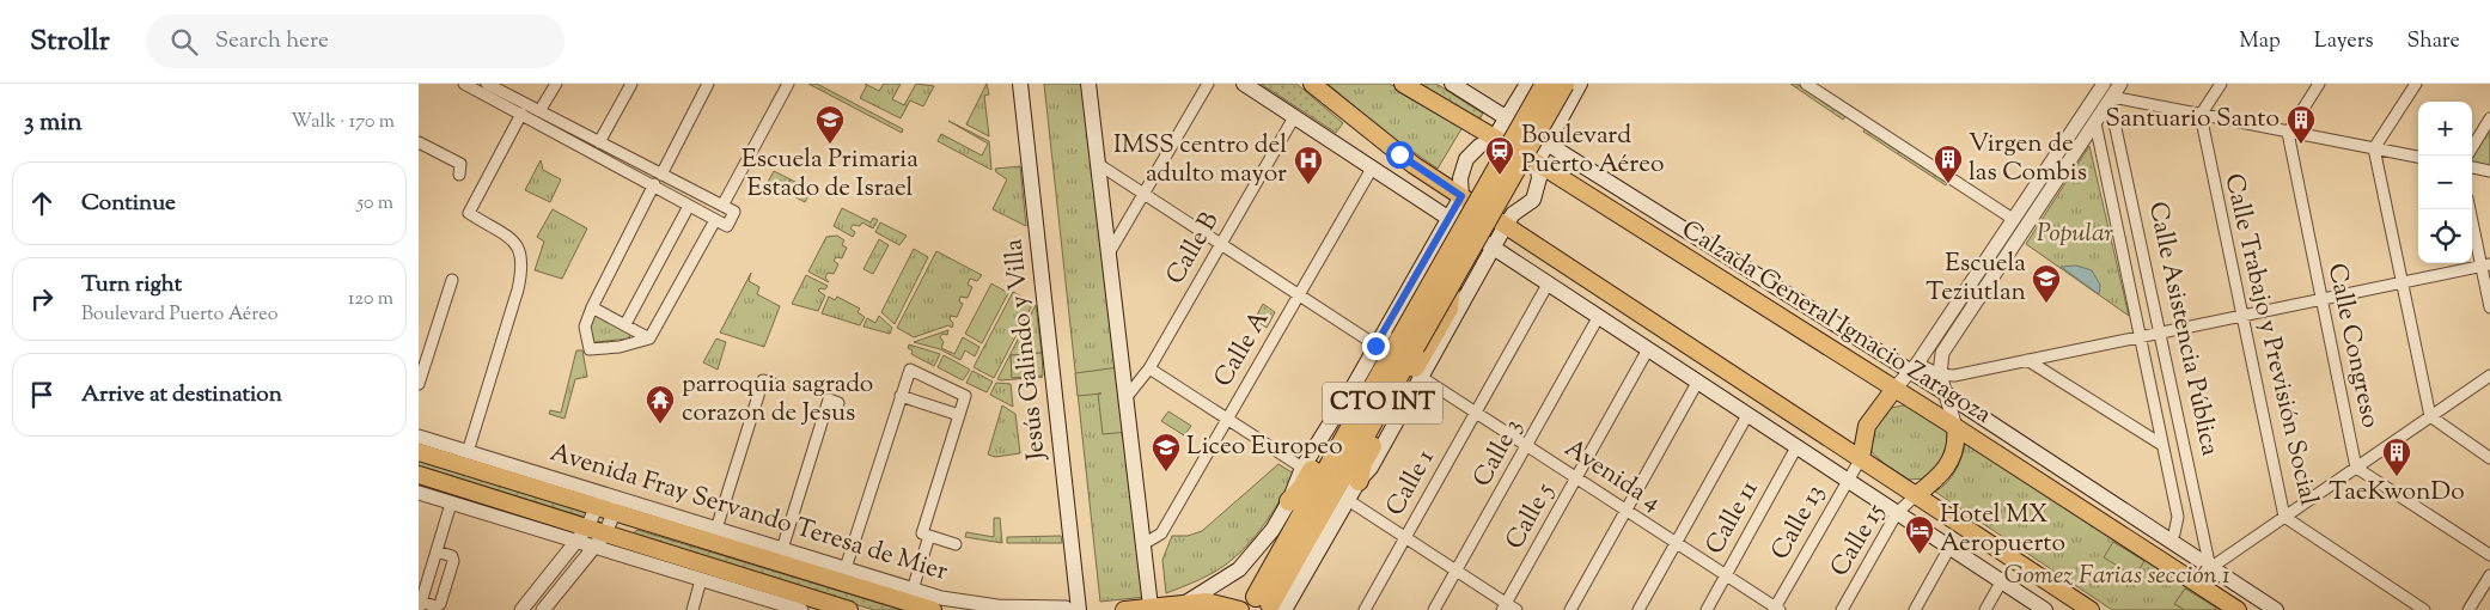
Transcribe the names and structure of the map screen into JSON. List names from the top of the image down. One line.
{"streets":{"highway":["CTO INT"],"main road":["Calzada General Ignacio Zaragoza","Jesús Galindo y Villa","Avenida Fray Servando Teresa de Mier"],"street":["Calle B","Calle Asistencia Pública","Calle Trabajo y Previsión Social","Calle Congreso","Calle A","Calle 3","Avenida 4","Calle 1","Calle 5","Calle 11","Calle 13","Calle 15"]},"crossings":[["Calzada General Ignacio Zaragoza","Calle Asistencia Pública"],["Calzada General Ignacio Zaragoza","CTO INT"],["Calzada General Ignacio Zaragoza","Calle 13"],["Calzada General Ignacio Zaragoza","Calle 15"],["CTO INT","Avenida 4"],["Calle 3","Avenida 4"],["Avenida 4","Calle 1"],["Avenida 4","Calle 5"],["Avenida 4","Calle 11"],["Avenida 4","Calle 13"],["Calle 13","Calle 15"]],"parks":["Popular","Gomez Farias sección 1"],"places":{"school or university":["Escuela Primaria Estado de Israel","Escuela Teziutlan","Liceo Europeo"],"building":["Santuario Santo","Virgen de las Combis","TaeKwonDo"],"station":["Boulevard Puerto Aéreo"],"hospital":["IMSS centro del adulto mayor"],"temple":["parroquia sagrado corazon de Jesus"],"hotel":["Hotel MX Aeropuerto"]},"page":{"header":"Strollr","search":"Search here","nav":["Map","Layers","Share"],"heading":["3 min","Walk · 170 m"],"map_buttons":["+","−"],"list":[["Continue","50 m"],["Turn right","Boulevard Puerto Aéreo","120 m"],"Arrive at destination"]}}
